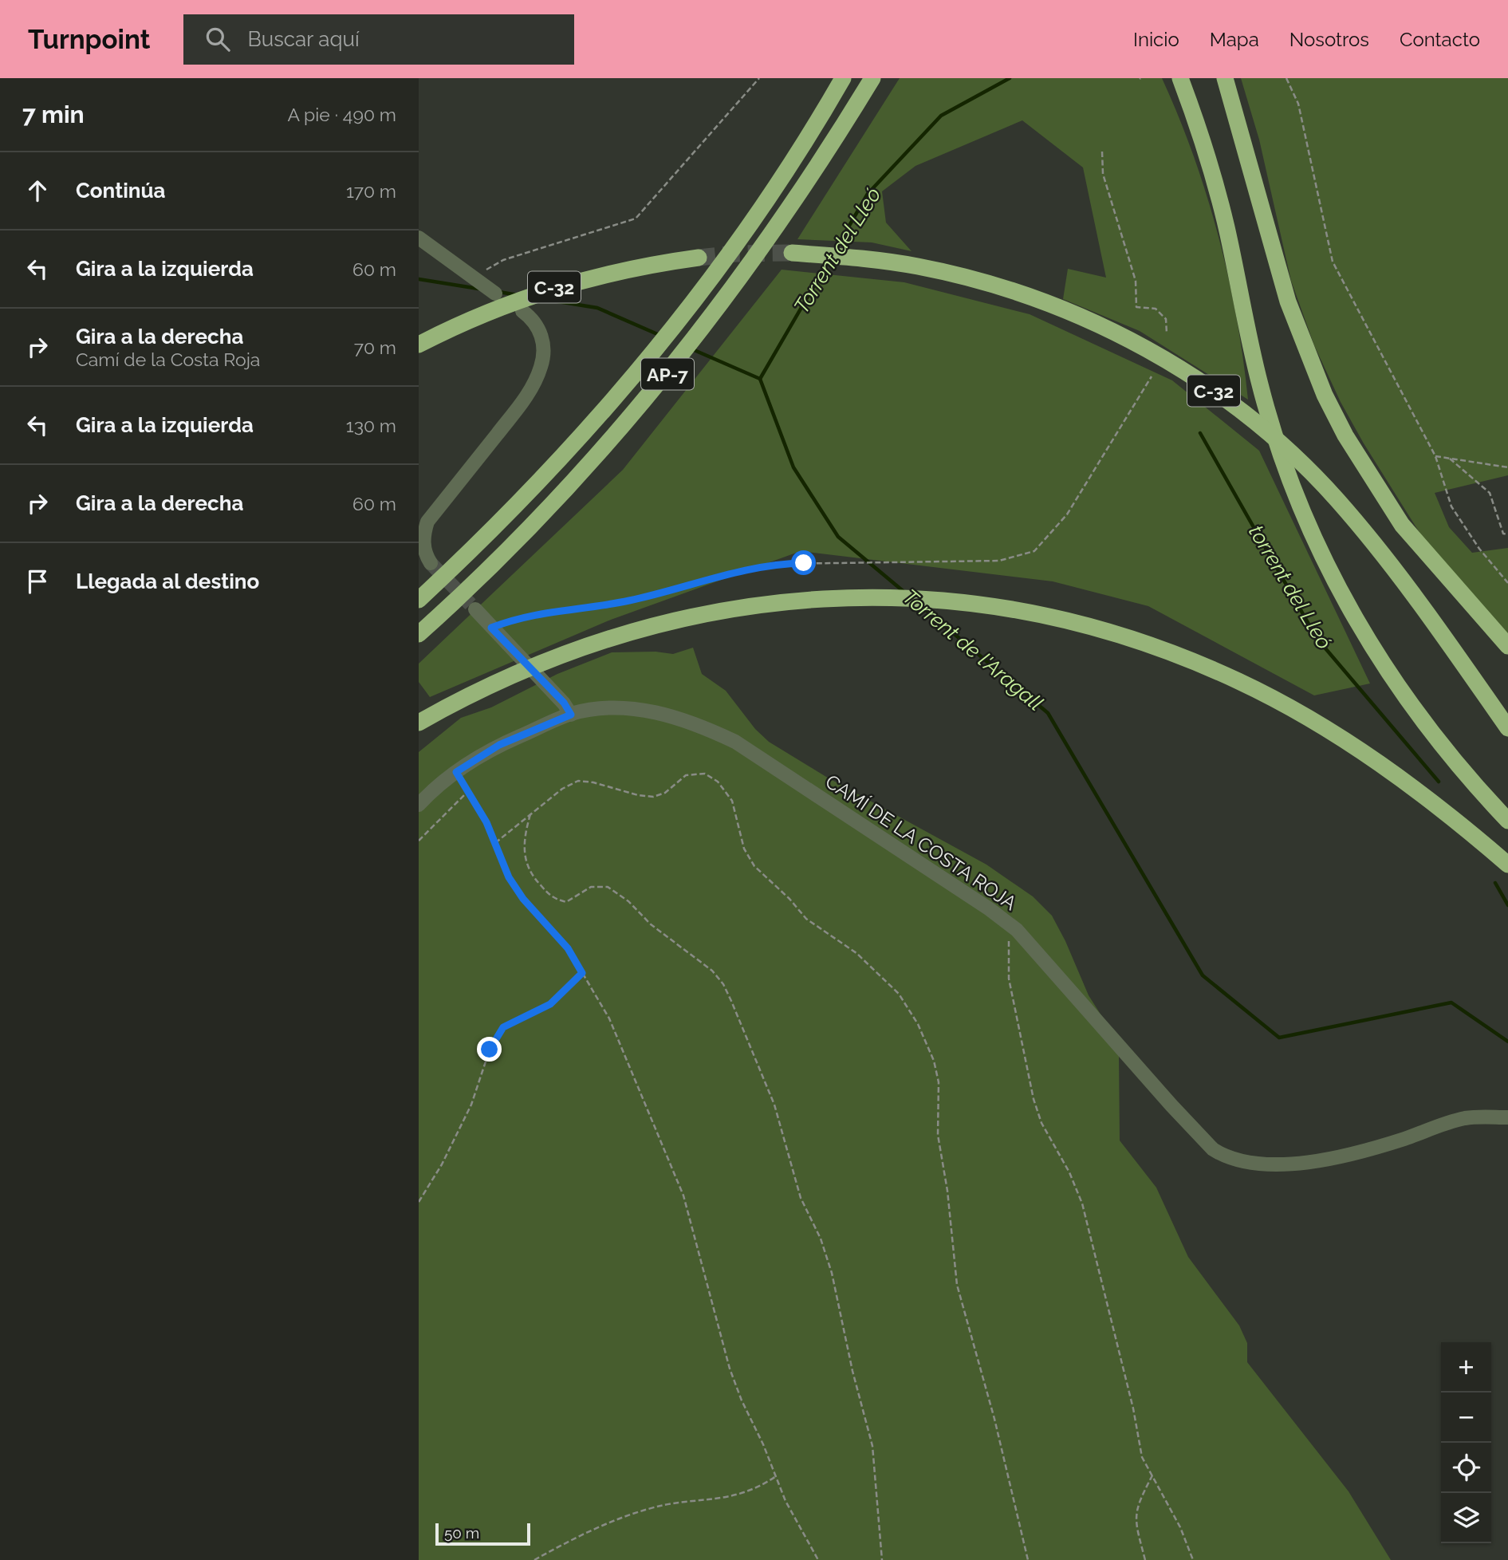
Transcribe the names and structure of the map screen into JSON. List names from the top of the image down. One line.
{"streets":{"highway":["C-32","AP-7"],"street":["CAMÍ DE LA COSTA ROJA"]},"water":["Torrent del Lleó","torrent del Lleó","Torrent de l'Aragall"],"scale_bar":"50 m","page":{"header":"Turnpoint","search":"Buscar aquí","nav":["Inicio","Mapa","Nosotros","Contacto"],"heading":["7 min","A pie · 490 m"],"list":[["Continúa","170 m"],["Gira a la izquierda","60 m"],["Gira a la derecha","Camí de la Costa Roja","70 m"],["Gira a la izquierda","130 m"],["Gira a la derecha","60 m"],"Llegada al destino"],"map_buttons":["+","−"],"scale":"50 m"}}
